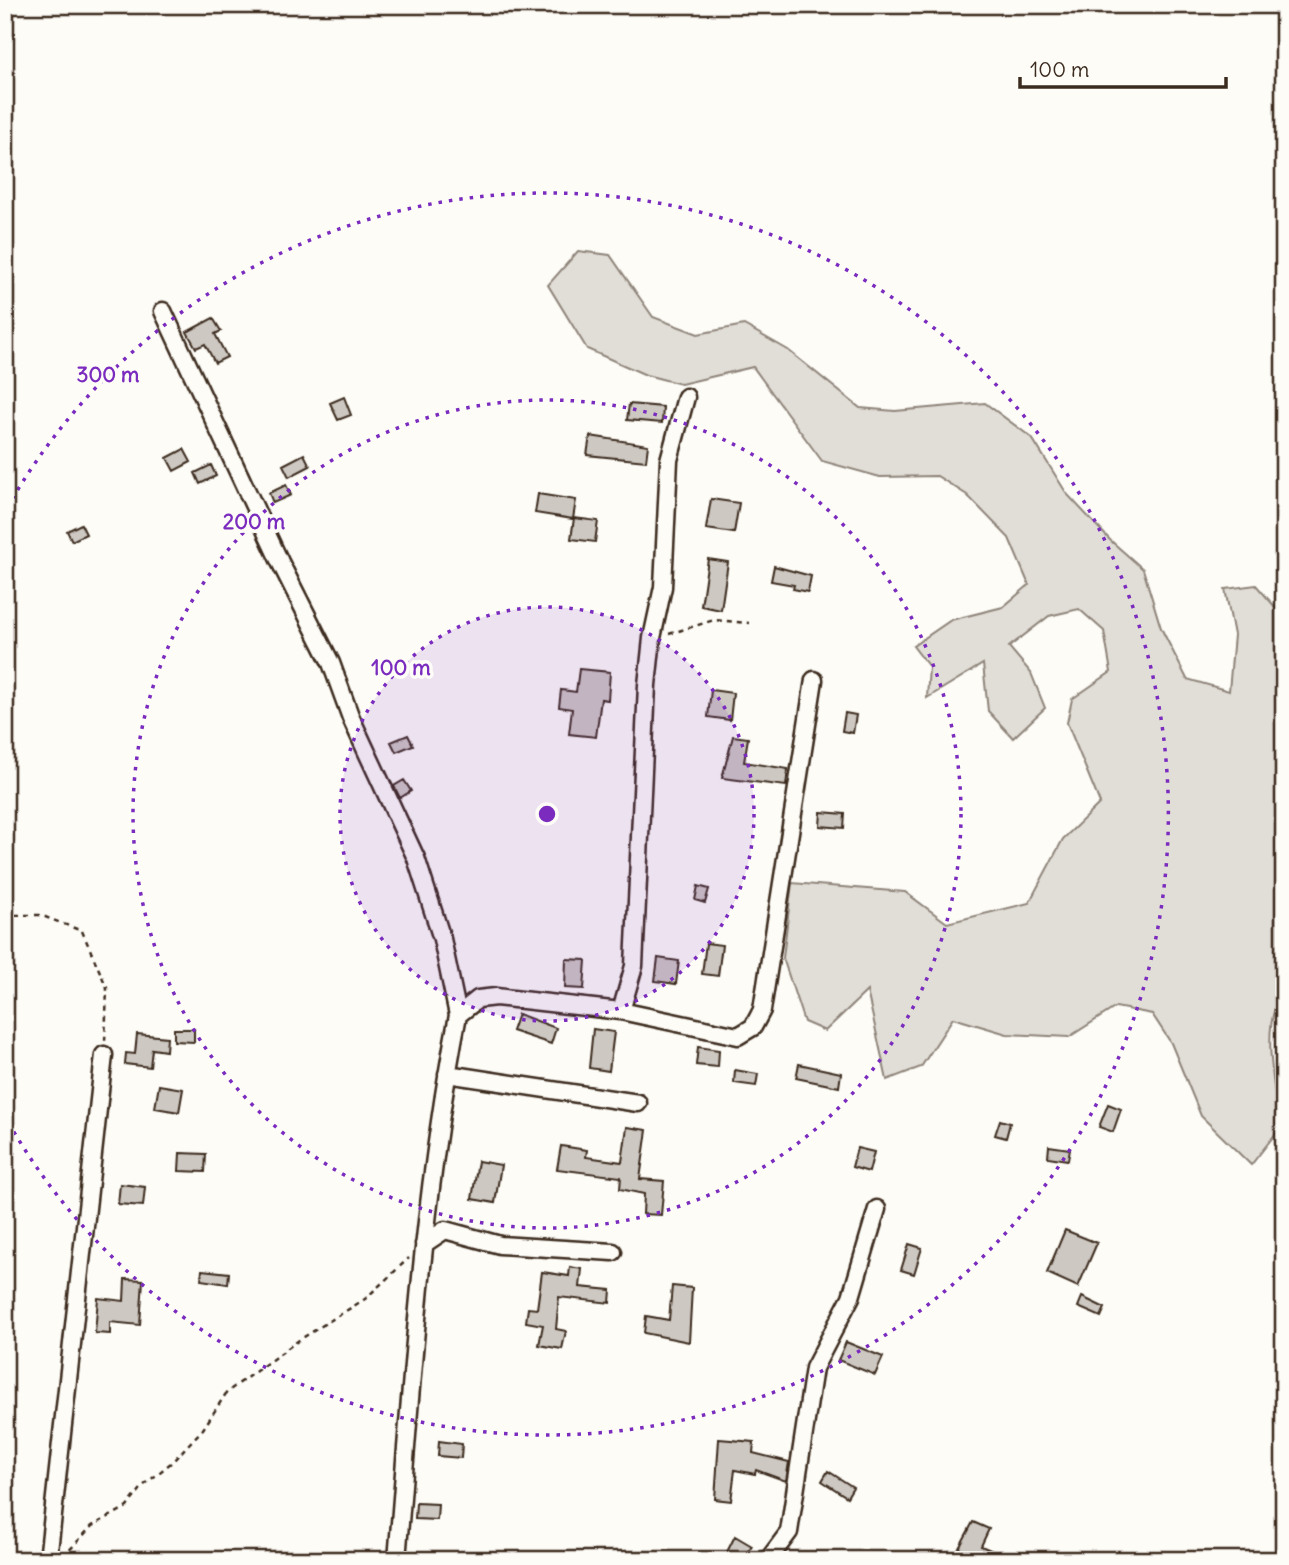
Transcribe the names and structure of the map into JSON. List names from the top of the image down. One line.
{"scale_bar":"100 m","rings":["300 m","200 m","100 m"]}
